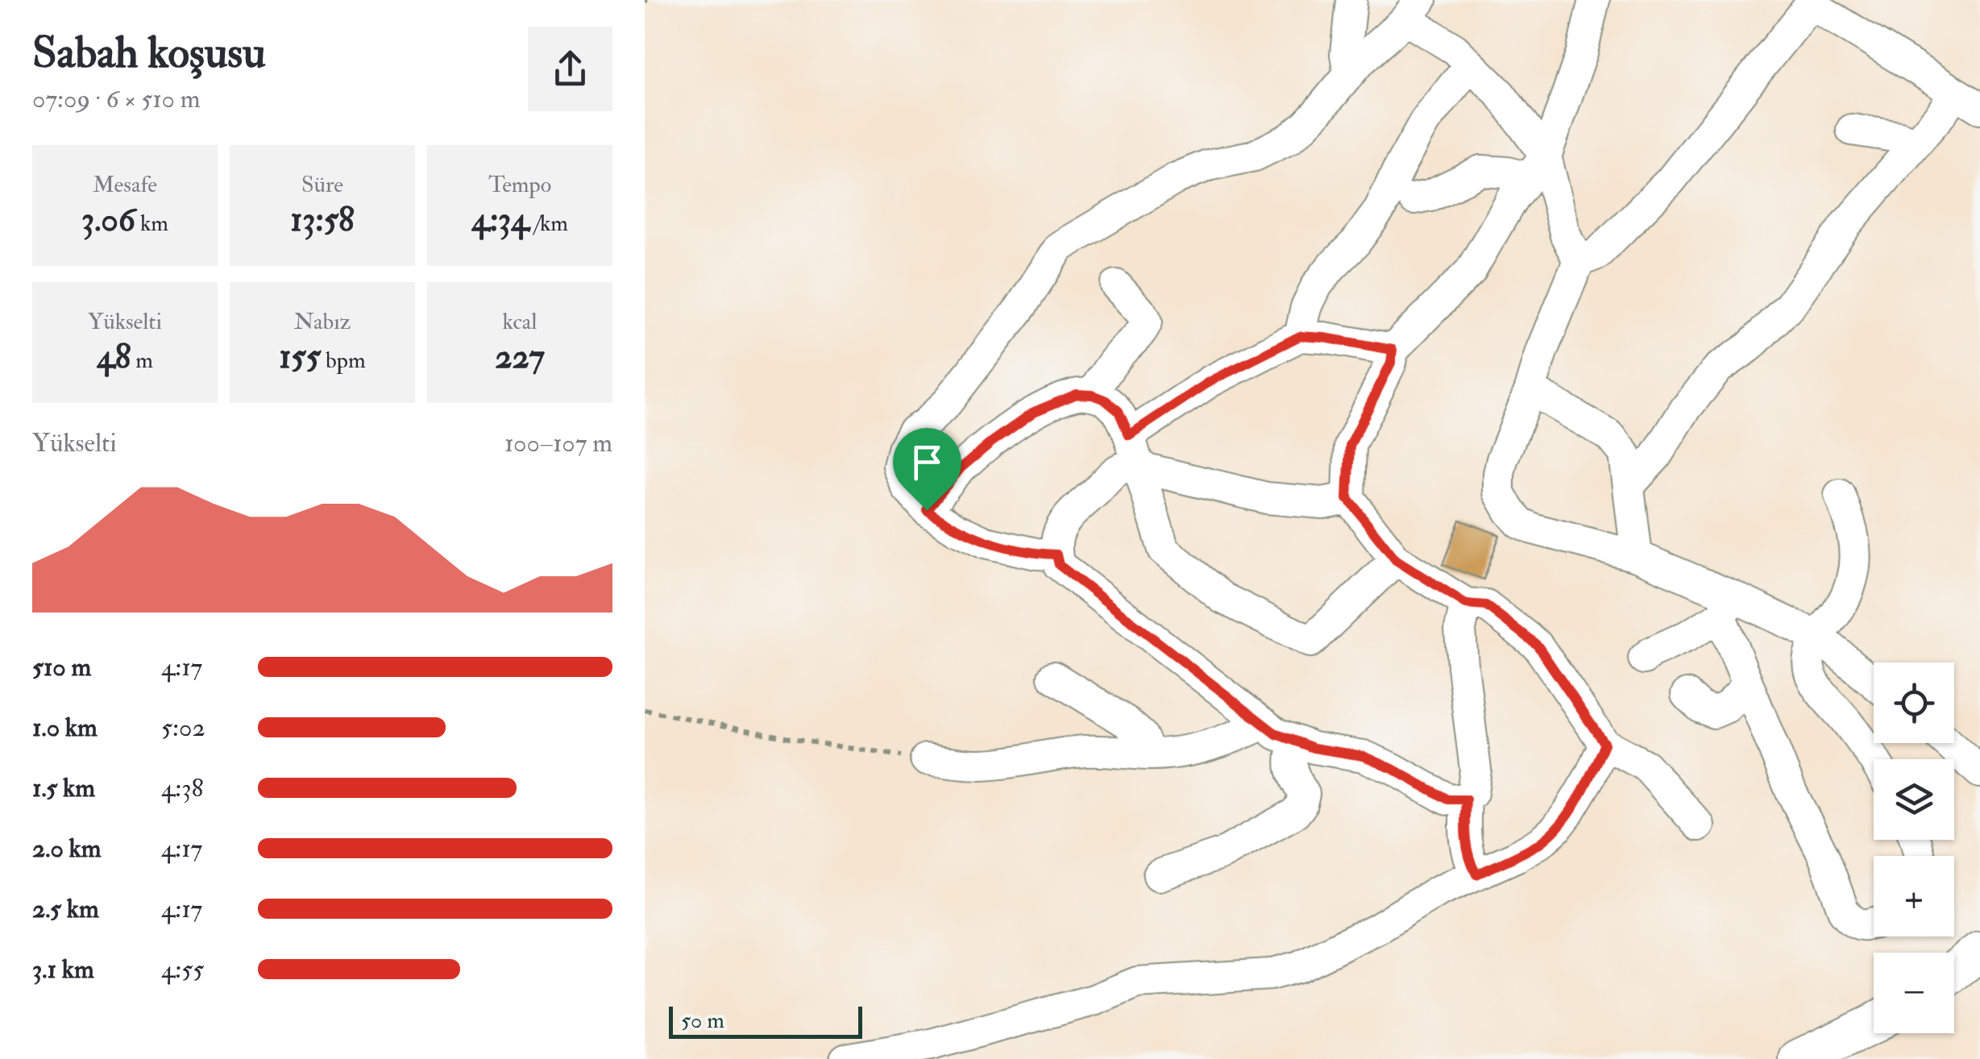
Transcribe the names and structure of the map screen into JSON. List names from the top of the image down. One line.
{"scale_bar":"50 m","page":{"heading":["Sabah koşusu","07:09 · 6 × 510 m"],"stats":[["Mesafe","3.06 km"],["Süre","13:58"],["Tempo","4:34 /km"],["Yükselti","48 m"],["Nabız","155 bpm"],["kcal","227"]],"chart":["Yükselti","100–107 m"],"list":[{"name":"510 m","note":"4:17"},{"name":"1.0 km","note":"5:02"},{"name":"1.5 km","note":"4:38"},{"name":"2.0 km","note":"4:17"},{"name":"2.5 km","note":"4:17"},{"name":"3.1 km","note":"4:55"}],"map_buttons":["+","−"],"scale":"50 m"}}
